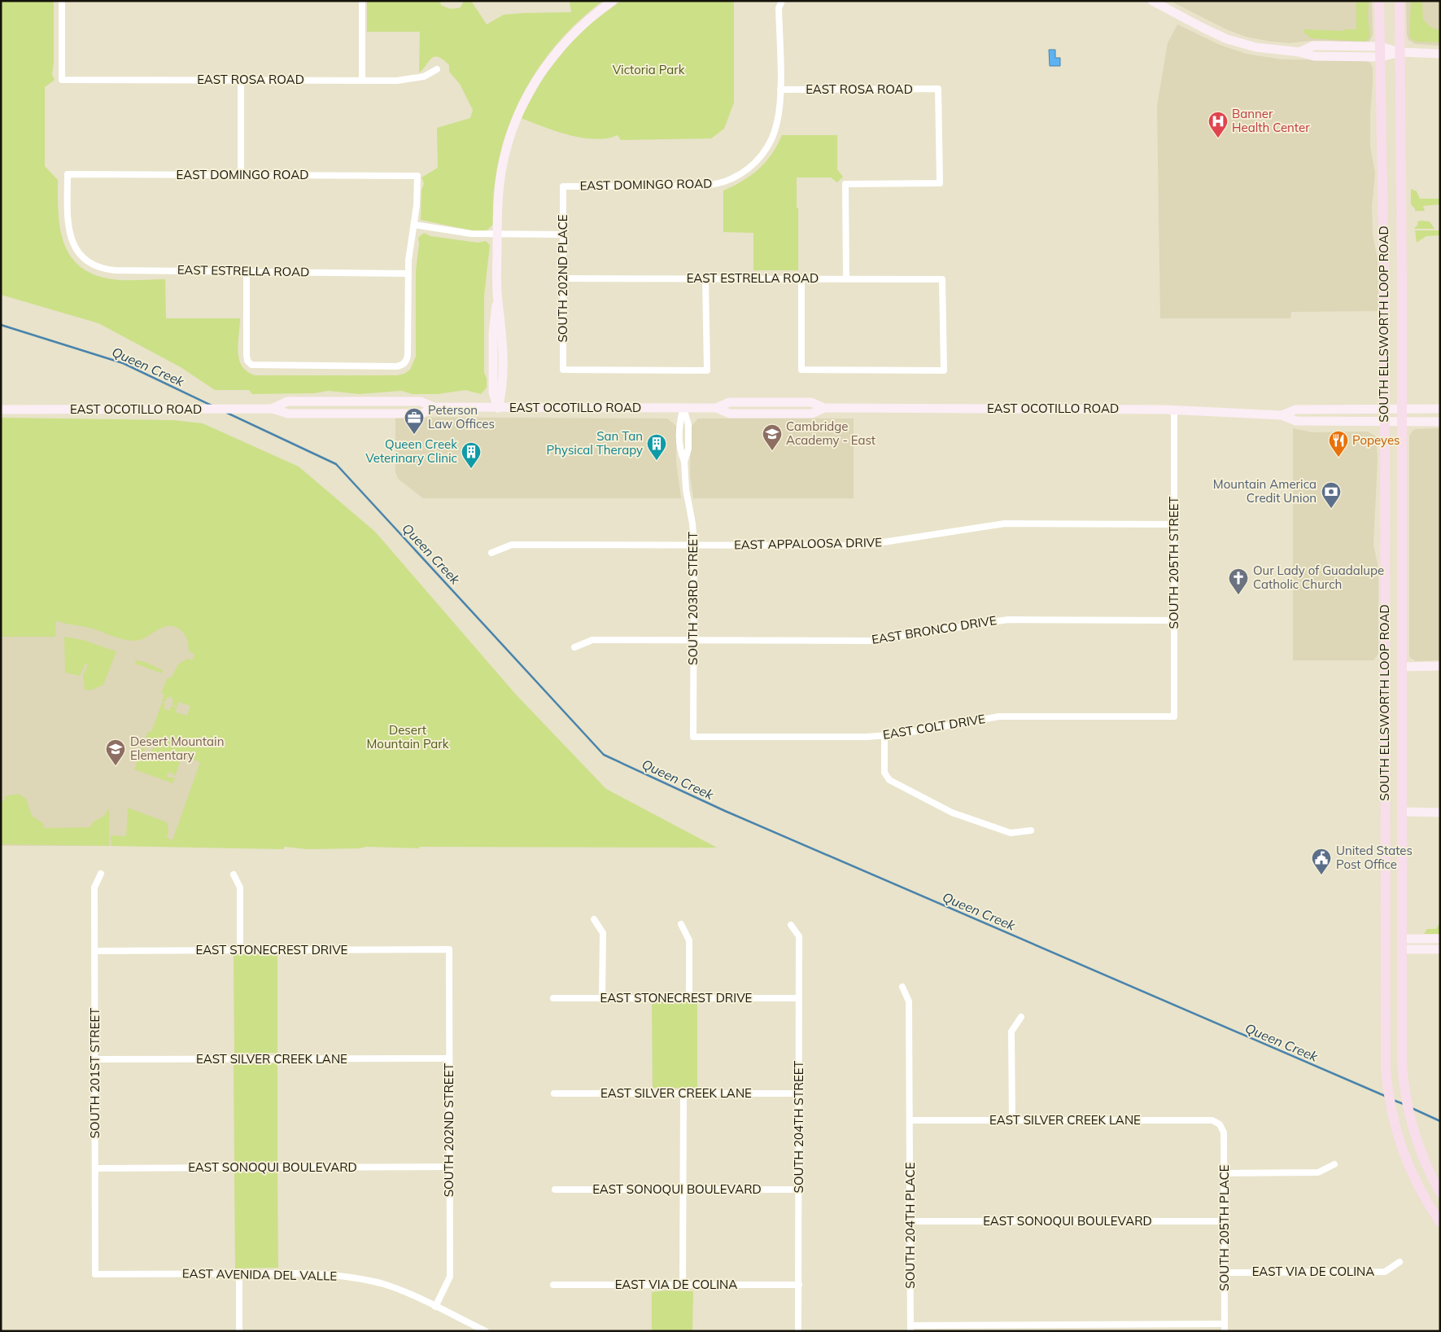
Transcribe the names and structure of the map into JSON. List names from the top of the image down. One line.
{"streets":{"main road":["SOUTH ELLSWORTH LOOP ROAD","EAST OCOTILLO ROAD"],"street":["EAST ROSA ROAD","EAST DOMINGO ROAD","EAST ESTRELLA ROAD","SOUTH 202ND PLACE","EAST APPALOOSA DRIVE","SOUTH 205TH STREET","SOUTH 203RD STREET","EAST BRONCO DRIVE","EAST COLT DRIVE","EAST STONECREST DRIVE","EAST SILVER CREEK LANE","SOUTH 201ST STREET","SOUTH 204TH STREET","SOUTH 202ND STREET","EAST SONOQUI BOULEVARD","SOUTH 204TH PLACE","SOUTH 205TH PLACE","EAST VIA DE COLINA","EAST AVENIDA DEL VALLE"]},"crossings":[["EAST ROSA ROAD","EAST DOMINGO ROAD"],["EAST ROSA ROAD","EAST ESTRELLA ROAD"],["EAST DOMINGO ROAD","EAST ESTRELLA ROAD"],["EAST DOMINGO ROAD","SOUTH 202ND PLACE"],["EAST ESTRELLA ROAD","SOUTH 202ND PLACE"],["SOUTH ELLSWORTH LOOP ROAD","EAST OCOTILLO ROAD"],["EAST OCOTILLO ROAD","SOUTH 205TH STREET"],["EAST OCOTILLO ROAD","SOUTH 203RD STREET"],["EAST APPALOOSA DRIVE","SOUTH 205TH STREET"],["EAST APPALOOSA DRIVE","SOUTH 203RD STREET"],["SOUTH 205TH STREET","EAST BRONCO DRIVE"],["SOUTH 205TH STREET","EAST COLT DRIVE"],["SOUTH 203RD STREET","EAST BRONCO DRIVE"],["SOUTH 203RD STREET","EAST COLT DRIVE"],["EAST STONECREST DRIVE","SOUTH 201ST STREET"],["EAST STONECREST DRIVE","SOUTH 204TH STREET"],["EAST STONECREST DRIVE","SOUTH 202ND STREET"],["EAST SILVER CREEK LANE","SOUTH 201ST STREET"],["EAST SILVER CREEK LANE","SOUTH 204TH STREET"],["EAST SILVER CREEK LANE","SOUTH 202ND STREET"],["EAST SILVER CREEK LANE","SOUTH 204TH PLACE"],["EAST SILVER CREEK LANE","SOUTH 205TH PLACE"],["SOUTH 201ST STREET","EAST SONOQUI BOULEVARD"],["SOUTH 201ST STREET","EAST AVENIDA DEL VALLE"],["SOUTH 204TH STREET","EAST SONOQUI BOULEVARD"],["SOUTH 204TH STREET","EAST VIA DE COLINA"],["SOUTH 202ND STREET","EAST SONOQUI BOULEVARD"],["SOUTH 202ND STREET","EAST AVENIDA DEL VALLE"],["EAST SONOQUI BOULEVARD","SOUTH 204TH PLACE"],["EAST SONOQUI BOULEVARD","SOUTH 205TH PLACE"],["SOUTH 205TH PLACE","EAST VIA DE COLINA"]],"water":["Queen Creek"],"parks":["Victoria Park","Desert Mountain Park"],"places":{"hospital":["Banner Health Center"],"office":["Peterson Law Offices"],"school or university":["Cambridge Academy - East","Desert Mountain Elementary"],"restaurant":["Popeyes"],"building":["San Tan Physical Therapy","Queen Creek Veterinary Clinic"],"bank":["Mountain America Credit Union"],"church":["Our Lady of Guadalupe Catholic Church"],"public building":["United States Post Office"]}}
